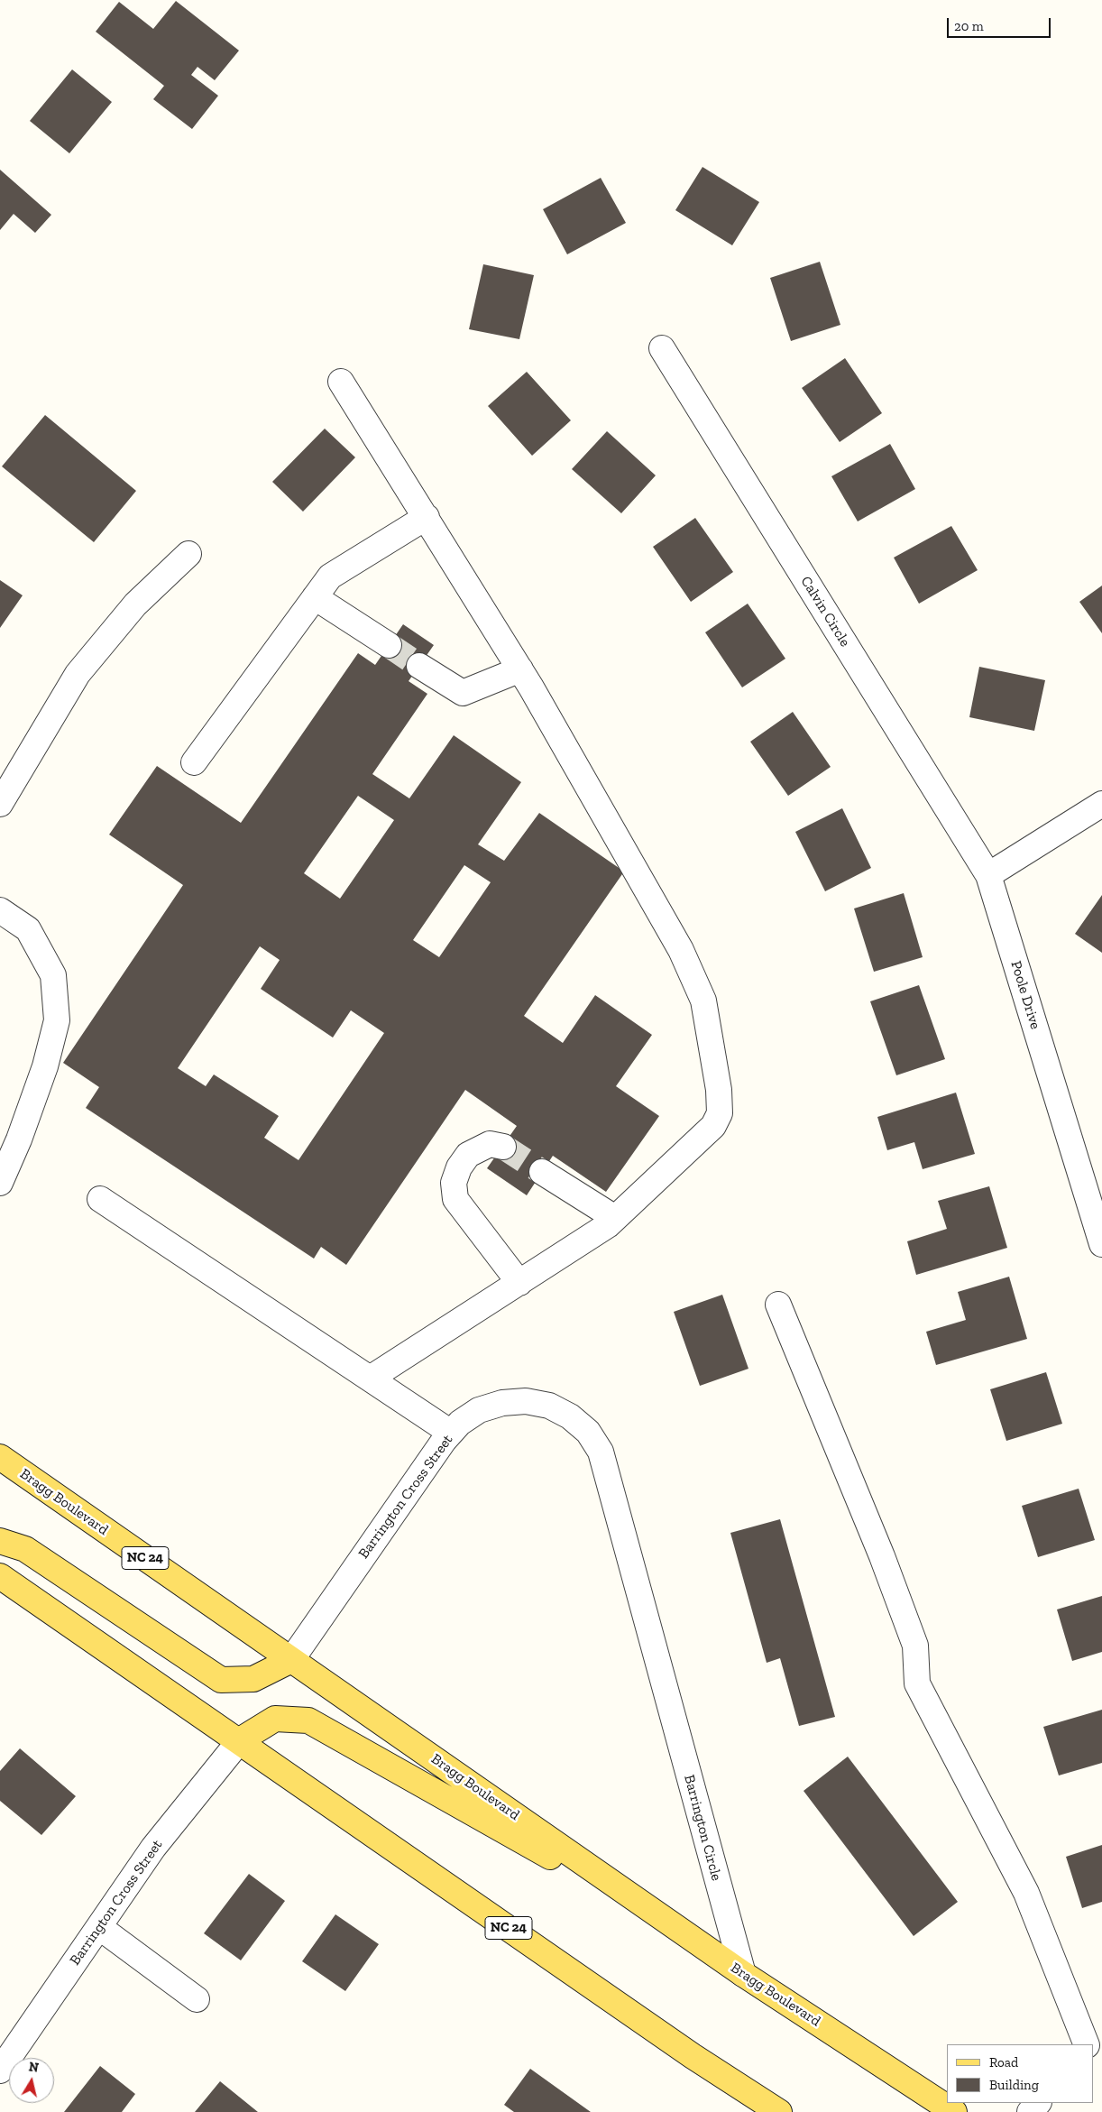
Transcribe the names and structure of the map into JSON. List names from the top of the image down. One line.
{"streets":{"main road":["Bragg Boulevard","NC 24"],"street":["Calvin Circle","Poole Drive","Barrington Cross Street","Barrington Circle"]},"crossings":[["Calvin Circle","Poole Drive"],["Barrington Cross Street","Bragg Boulevard"],["Barrington Cross Street","NC 24"],["Barrington Cross Street","Barrington Circle"],["Bragg Boulevard","Barrington Circle"]],"legend":["Road","Building"],"scale_bar":"20 m","north":"top"}
